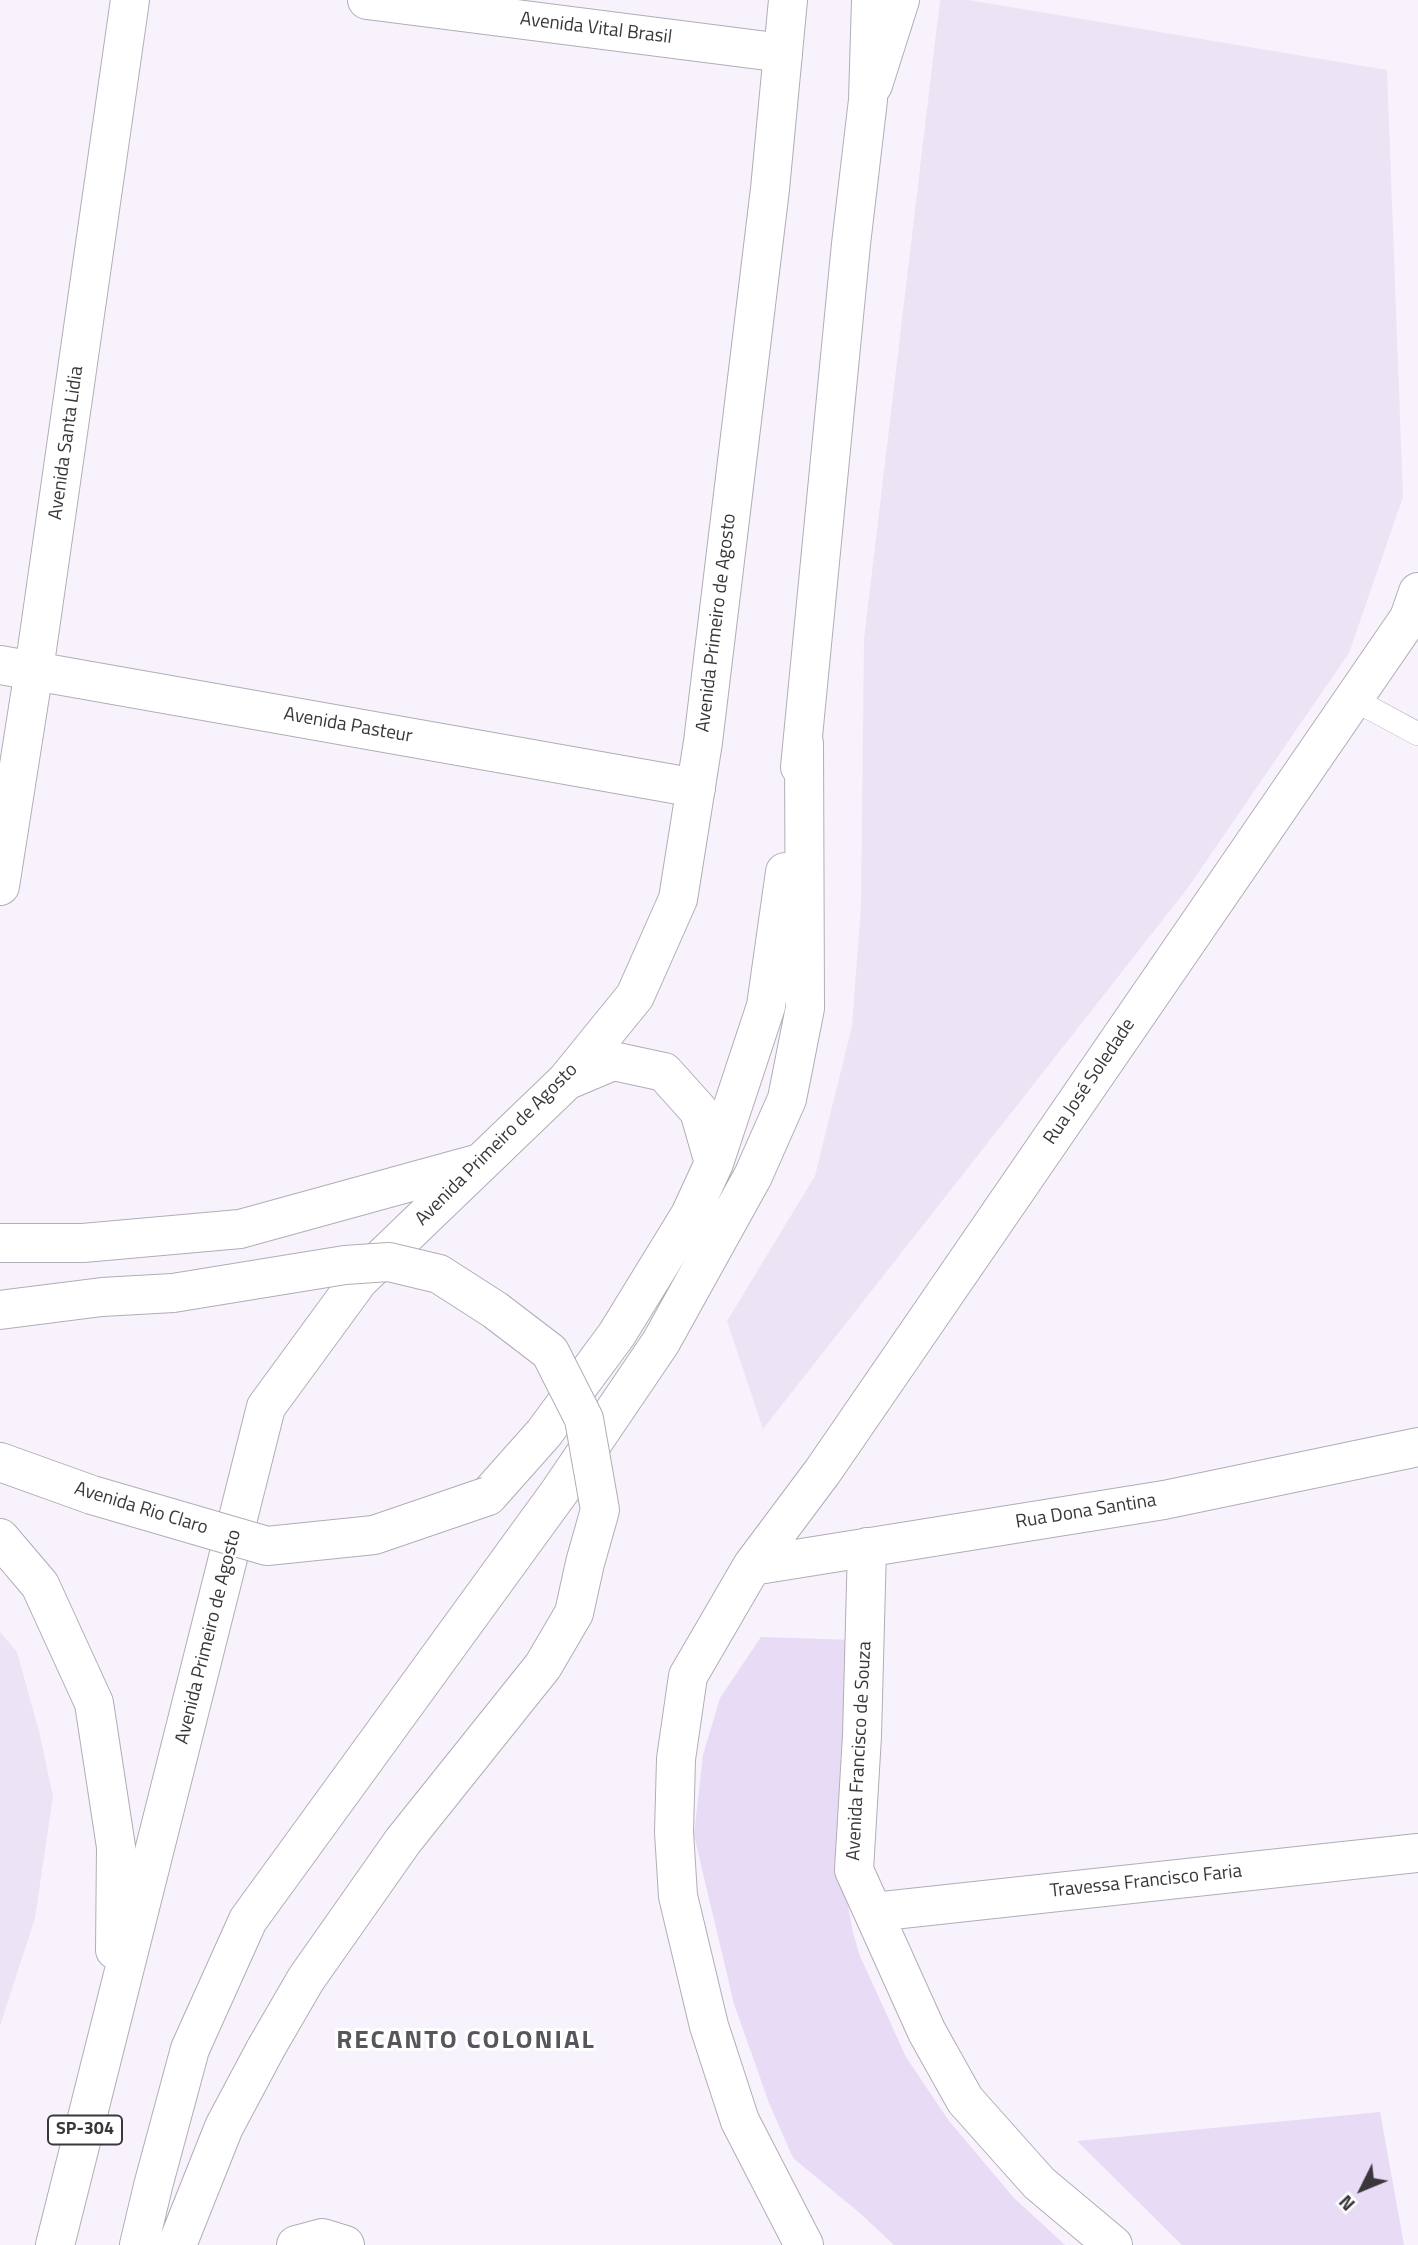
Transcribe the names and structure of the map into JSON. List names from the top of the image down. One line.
{"streets":{"main road":["Avenida Vital Brasil","Avenida Santa Lidia","Avenida Primeiro de Agosto","Avenida Pasteur","Rua José Soledade","Avenida Rio Claro","Rua Dona Santina","Avenida Francisco de Souza","Travessa Francisco Faria","SP-304"]},"crossings":[["Avenida Vital Brasil","Avenida Primeiro de Agosto"],["Avenida Santa Lidia","Avenida Pasteur"],["Avenida Primeiro de Agosto","Avenida Pasteur"],["Rua José Soledade","Rua Dona Santina"],["Rua Dona Santina","Avenida Francisco de Souza"],["Avenida Francisco de Souza","Travessa Francisco Faria"]],"districts":["RECANTO COLONIAL"],"north":"bottom left"}
